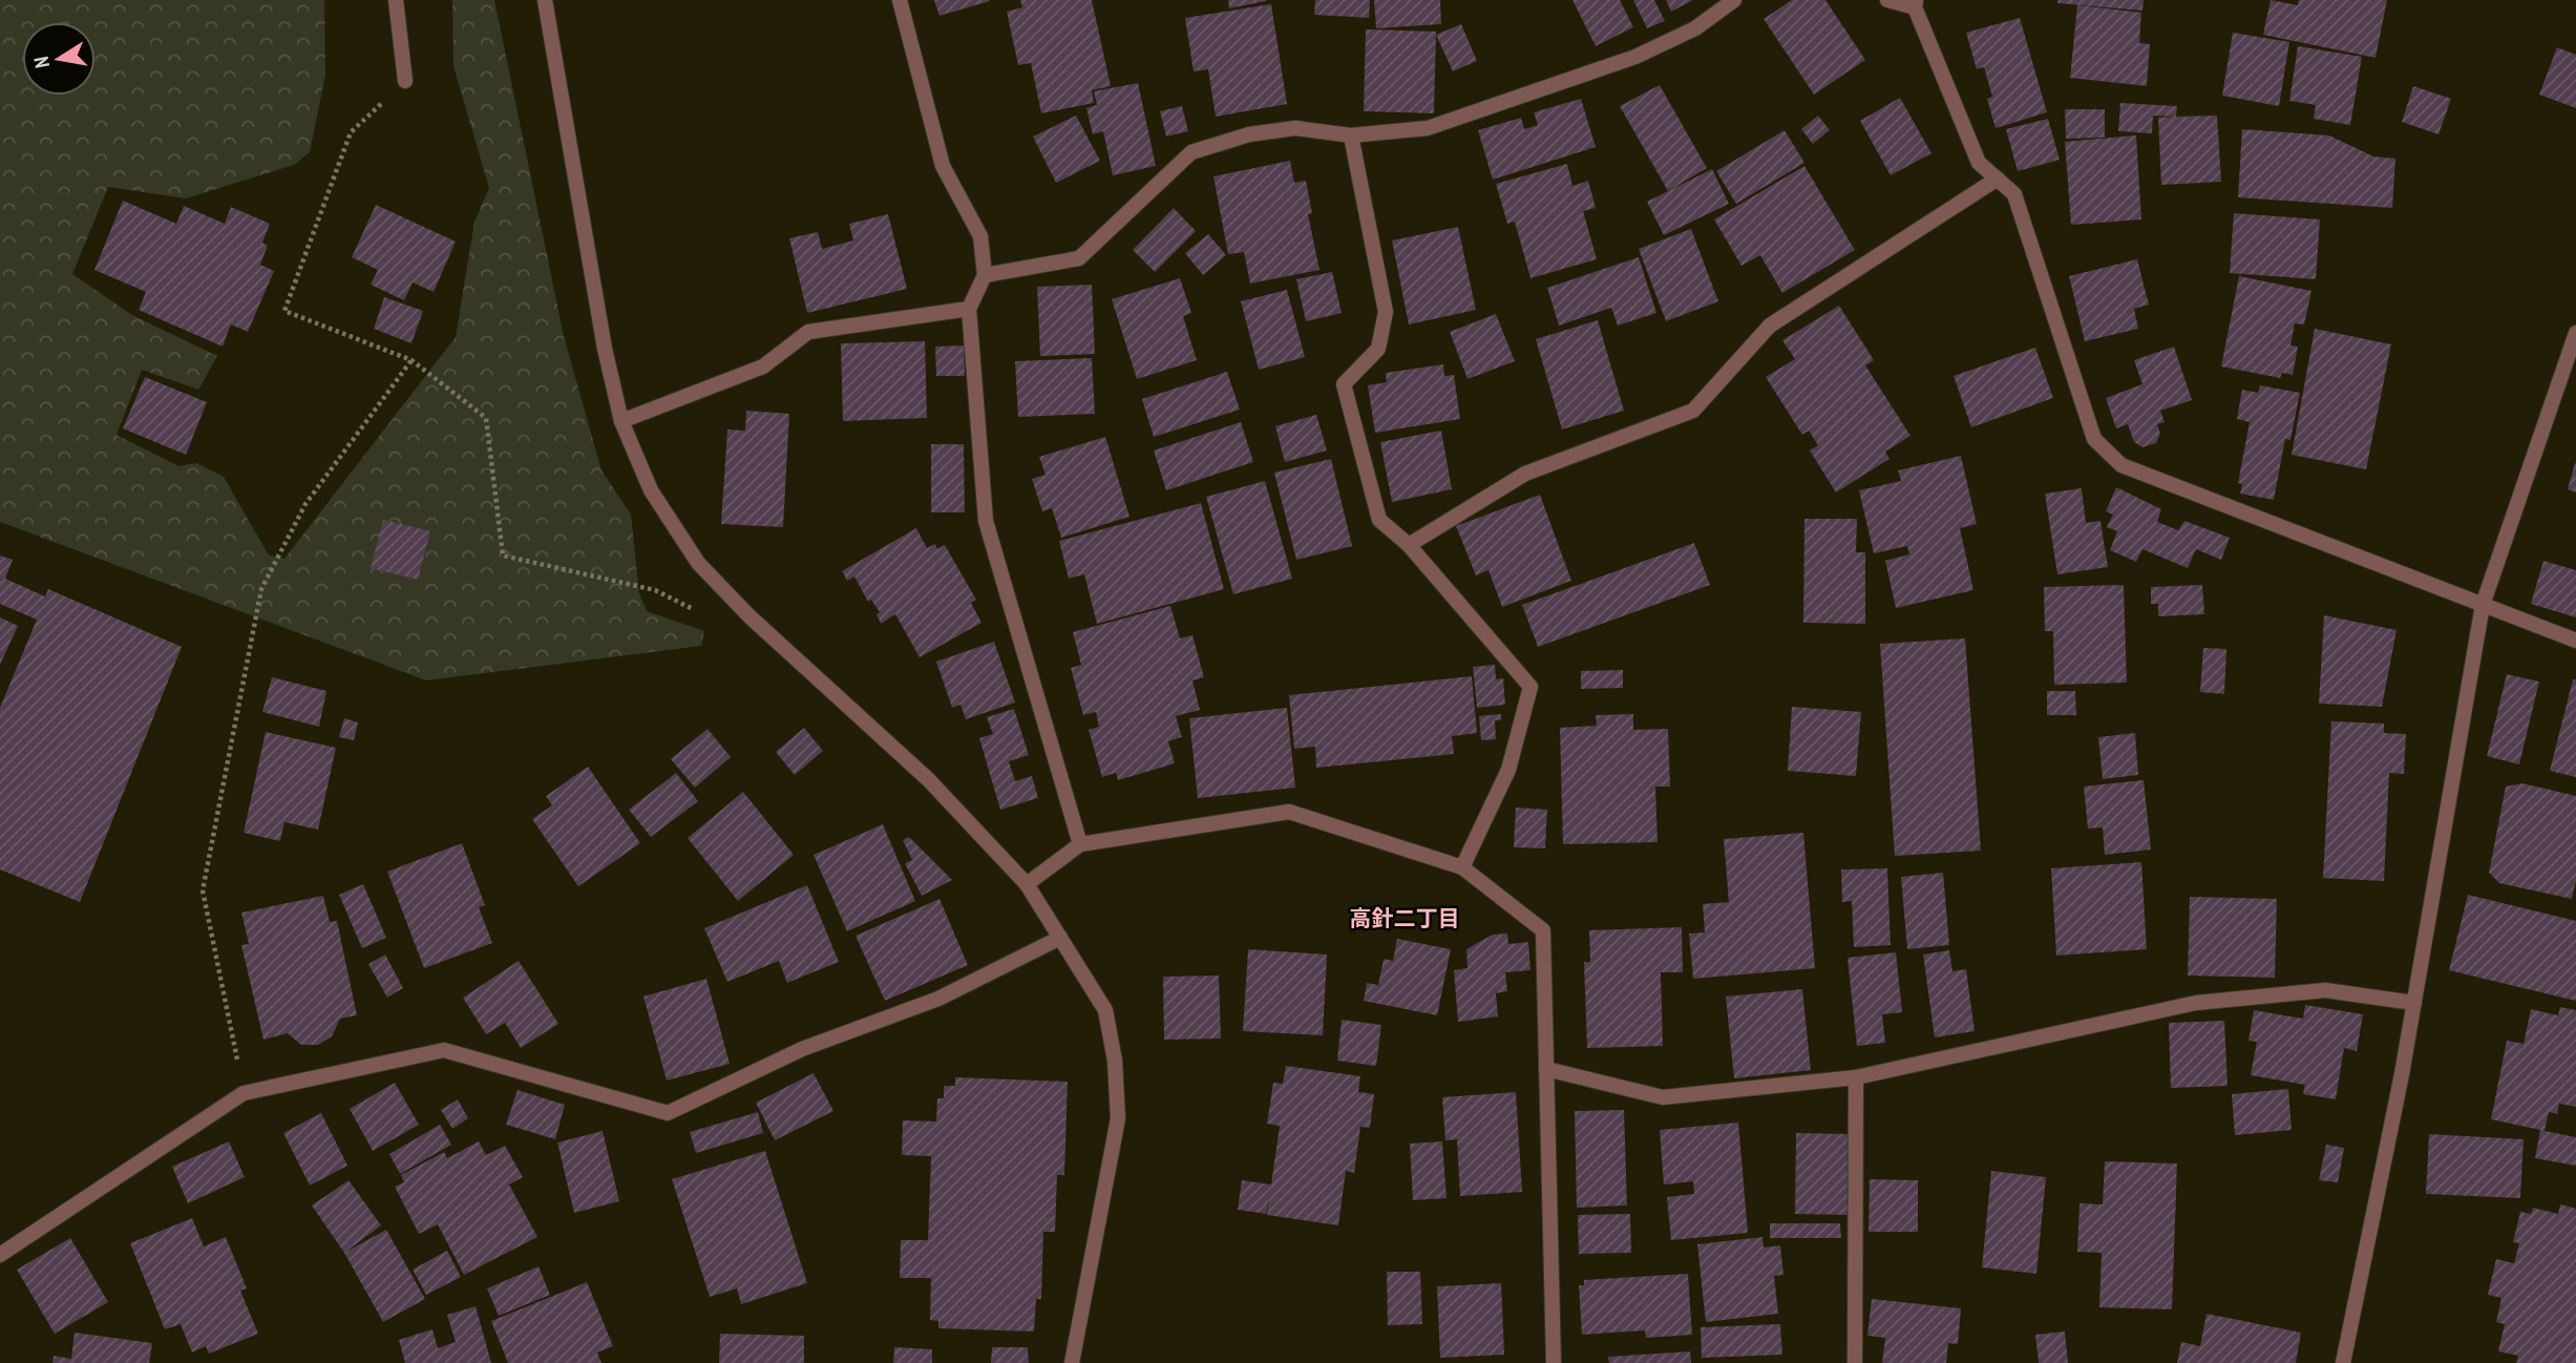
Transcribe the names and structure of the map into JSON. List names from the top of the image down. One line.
{"districts":["高針二丁目"],"north":"left"}
